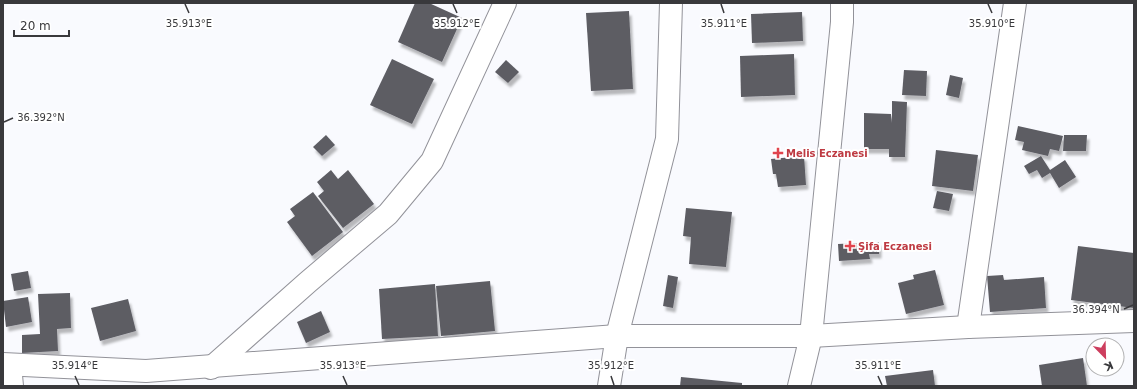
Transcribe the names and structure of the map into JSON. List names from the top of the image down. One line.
{"places":{"health":["Melis Eczanesi","Şifa Eczanesi"]},"scale_bar":"20 m","north":"bottom right","coordinates":["35.913°E","35.912°E","35.911°E","35.910°E","36.392°N","36.394°N","35.914°E"]}
